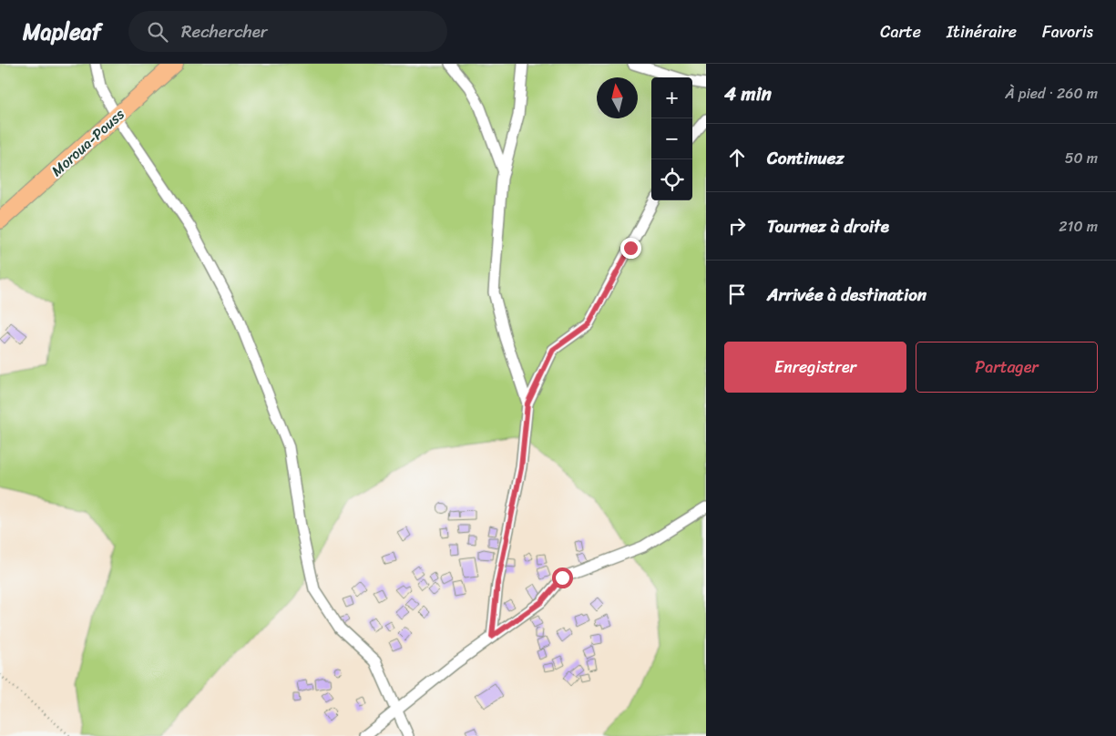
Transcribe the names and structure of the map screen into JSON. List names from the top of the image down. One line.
{"streets":{"main road":["Moroua-Pouss"]},"north":"top","page":{"header":"Mapleaf","search":"Rechercher","nav":["Carte","Itinéraire","Favoris"],"heading":["4 min","À pied · 260 m"],"map_buttons":["+","−"],"list":[["Continuez","50 m"],["Tournez à droite","210 m"],"Arrivée à destination"],"buttons":["Enregistrer","Partager"]}}
